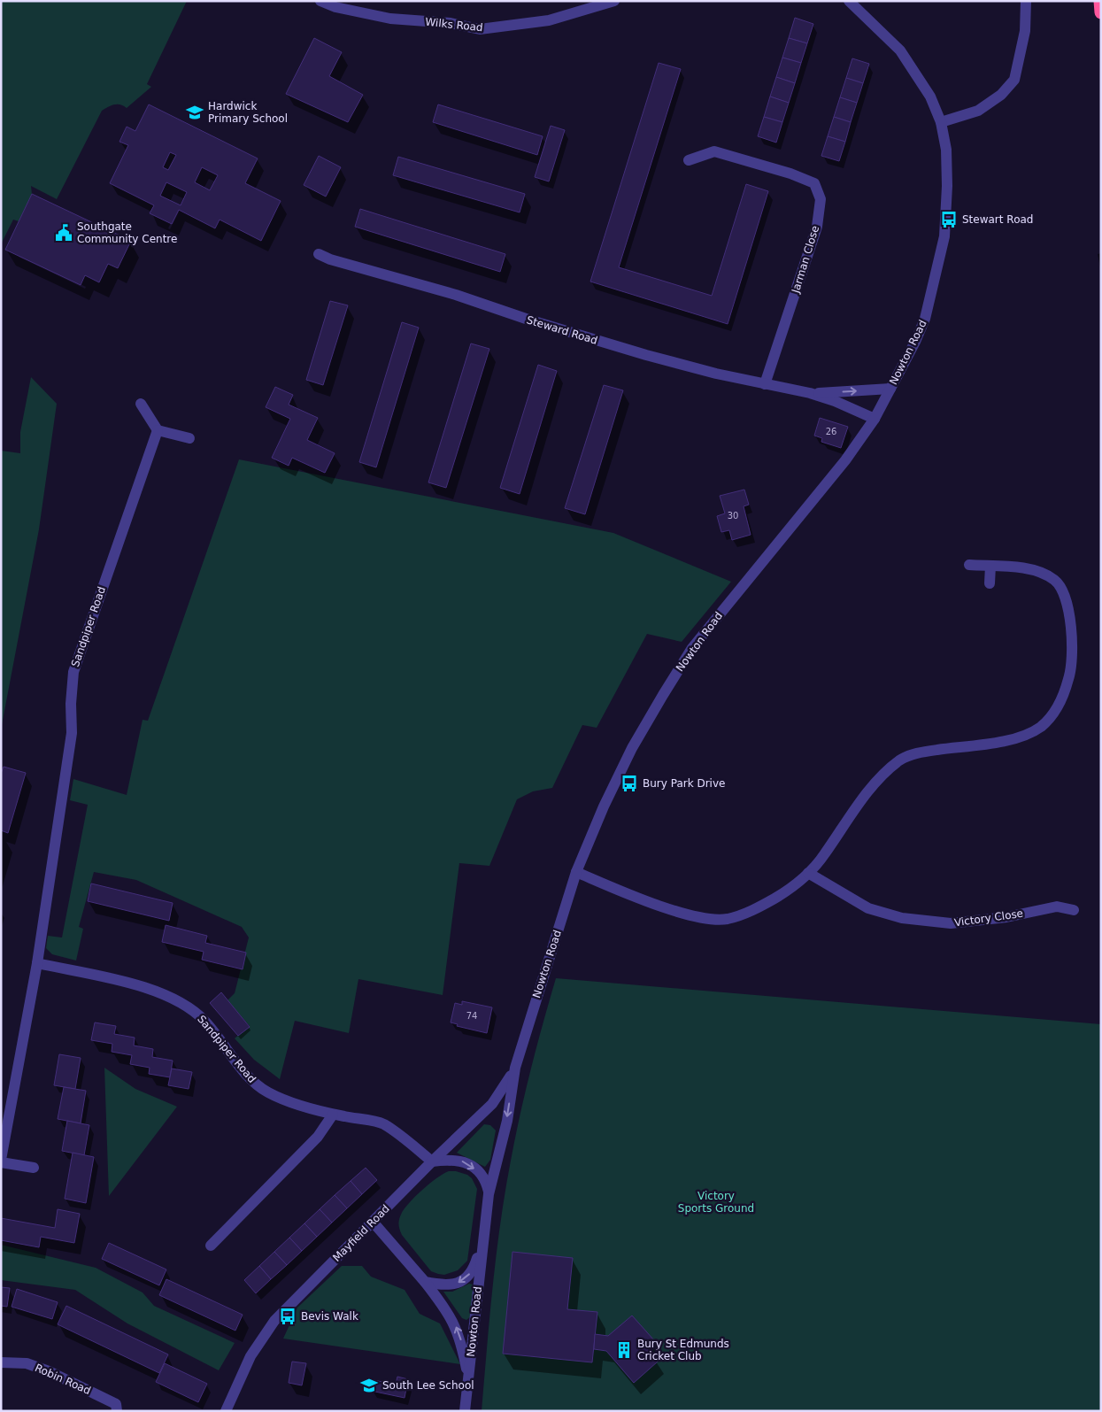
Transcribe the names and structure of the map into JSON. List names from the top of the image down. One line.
{"streets":{"street":["Wilks Road","Jarman Close","Steward Road","Nowton Road","Sandpiper Road","Victory Close","Mayfield Road","Robin Road"]},"crossings":[["Jarman Close","Steward Road"],["Steward Road","Nowton Road"],["Nowton Road","Sandpiper Road"],["Nowton Road","Mayfield Road"],["Sandpiper Road","Mayfield Road"]],"parks":["Victory Sports Ground"],"places":{"school or university":["Hardwick Primary School","South Lee School"],"bus stop":["Stewart Road","Bury Park Drive","Bevis Walk"],"public building":["Southgate Community Centre"],"building":["Bury St Edmunds Cricket Club"]},"house_numbers":["26","30","74"]}
